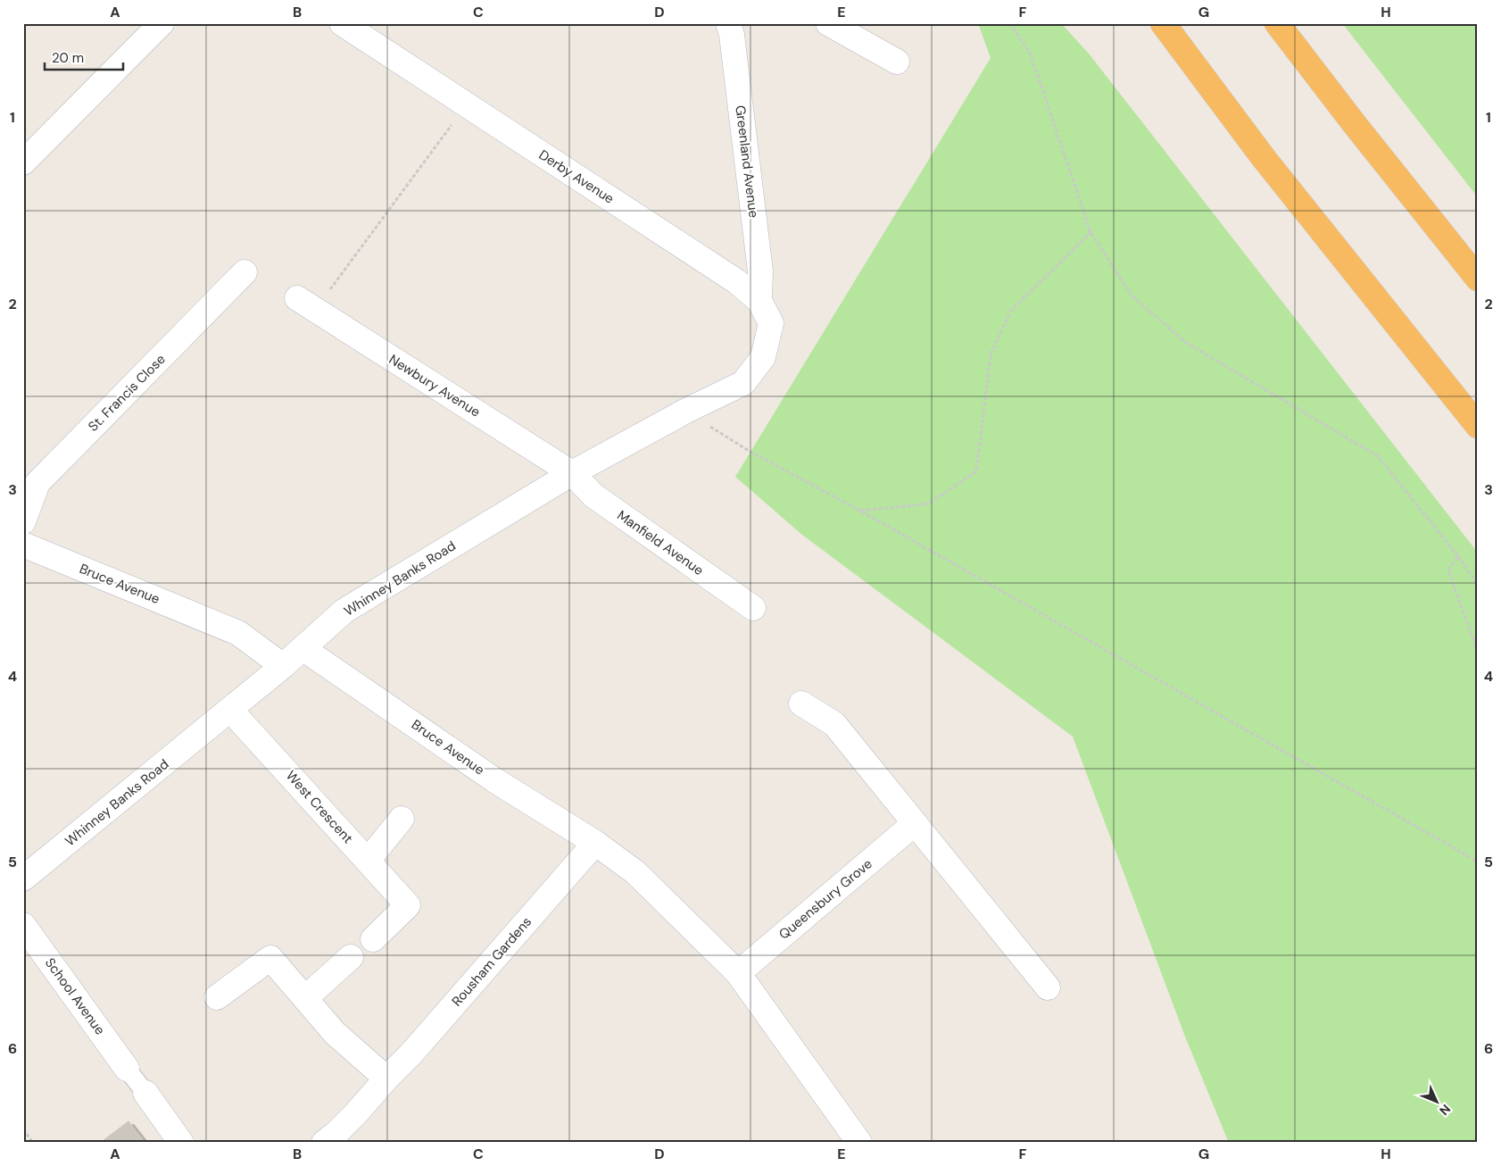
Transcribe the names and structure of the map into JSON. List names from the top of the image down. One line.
{"streets":{"street":["Greenland Avenue","Derby Avenue","Newbury Avenue","St. Francis Close","Manfield Avenue","Whinney Banks Road","Bruce Avenue","West Crescent","Queensbury Grove","Rousham Gardens","School Avenue"]},"crossings":[["Greenland Avenue","Derby Avenue"],["Derby Avenue","Whinney Banks Road"],["Newbury Avenue","Manfield Avenue"],["Newbury Avenue","Whinney Banks Road"],["Manfield Avenue","Whinney Banks Road"],["Whinney Banks Road","Bruce Avenue"],["Whinney Banks Road","West Crescent"],["Bruce Avenue","Queensbury Grove"],["Bruce Avenue","Rousham Gardens"]],"scale_bar":"20 m","north":"bottom right","grid":{"columns":["A","B","C","D","E","F","G","H"],"rows":["1","2","3","4","5","6"]}}
